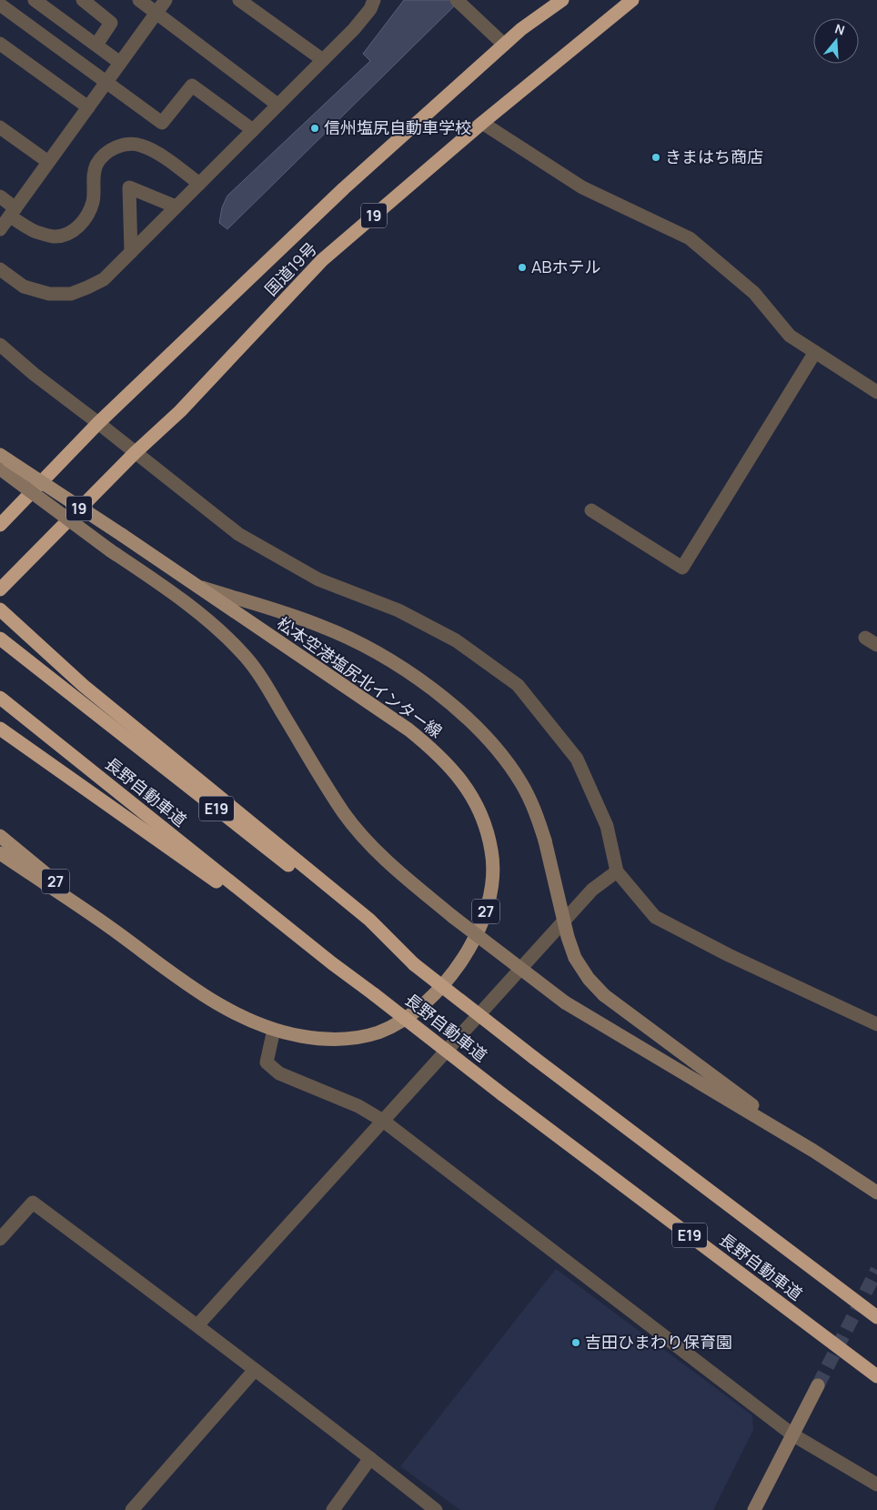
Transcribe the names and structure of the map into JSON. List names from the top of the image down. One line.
{"streets":{"highway":["19","国道19号","長野自動車道","E19"],"main road":["松本空港塩尻北インター線","27"]},"crossings":[["松本空港塩尻北インター線","27"]],"places":["信州塩尻自動車学校","きまはち商店","ABホテル","吉田ひまわり保育園"],"north":"top"}
